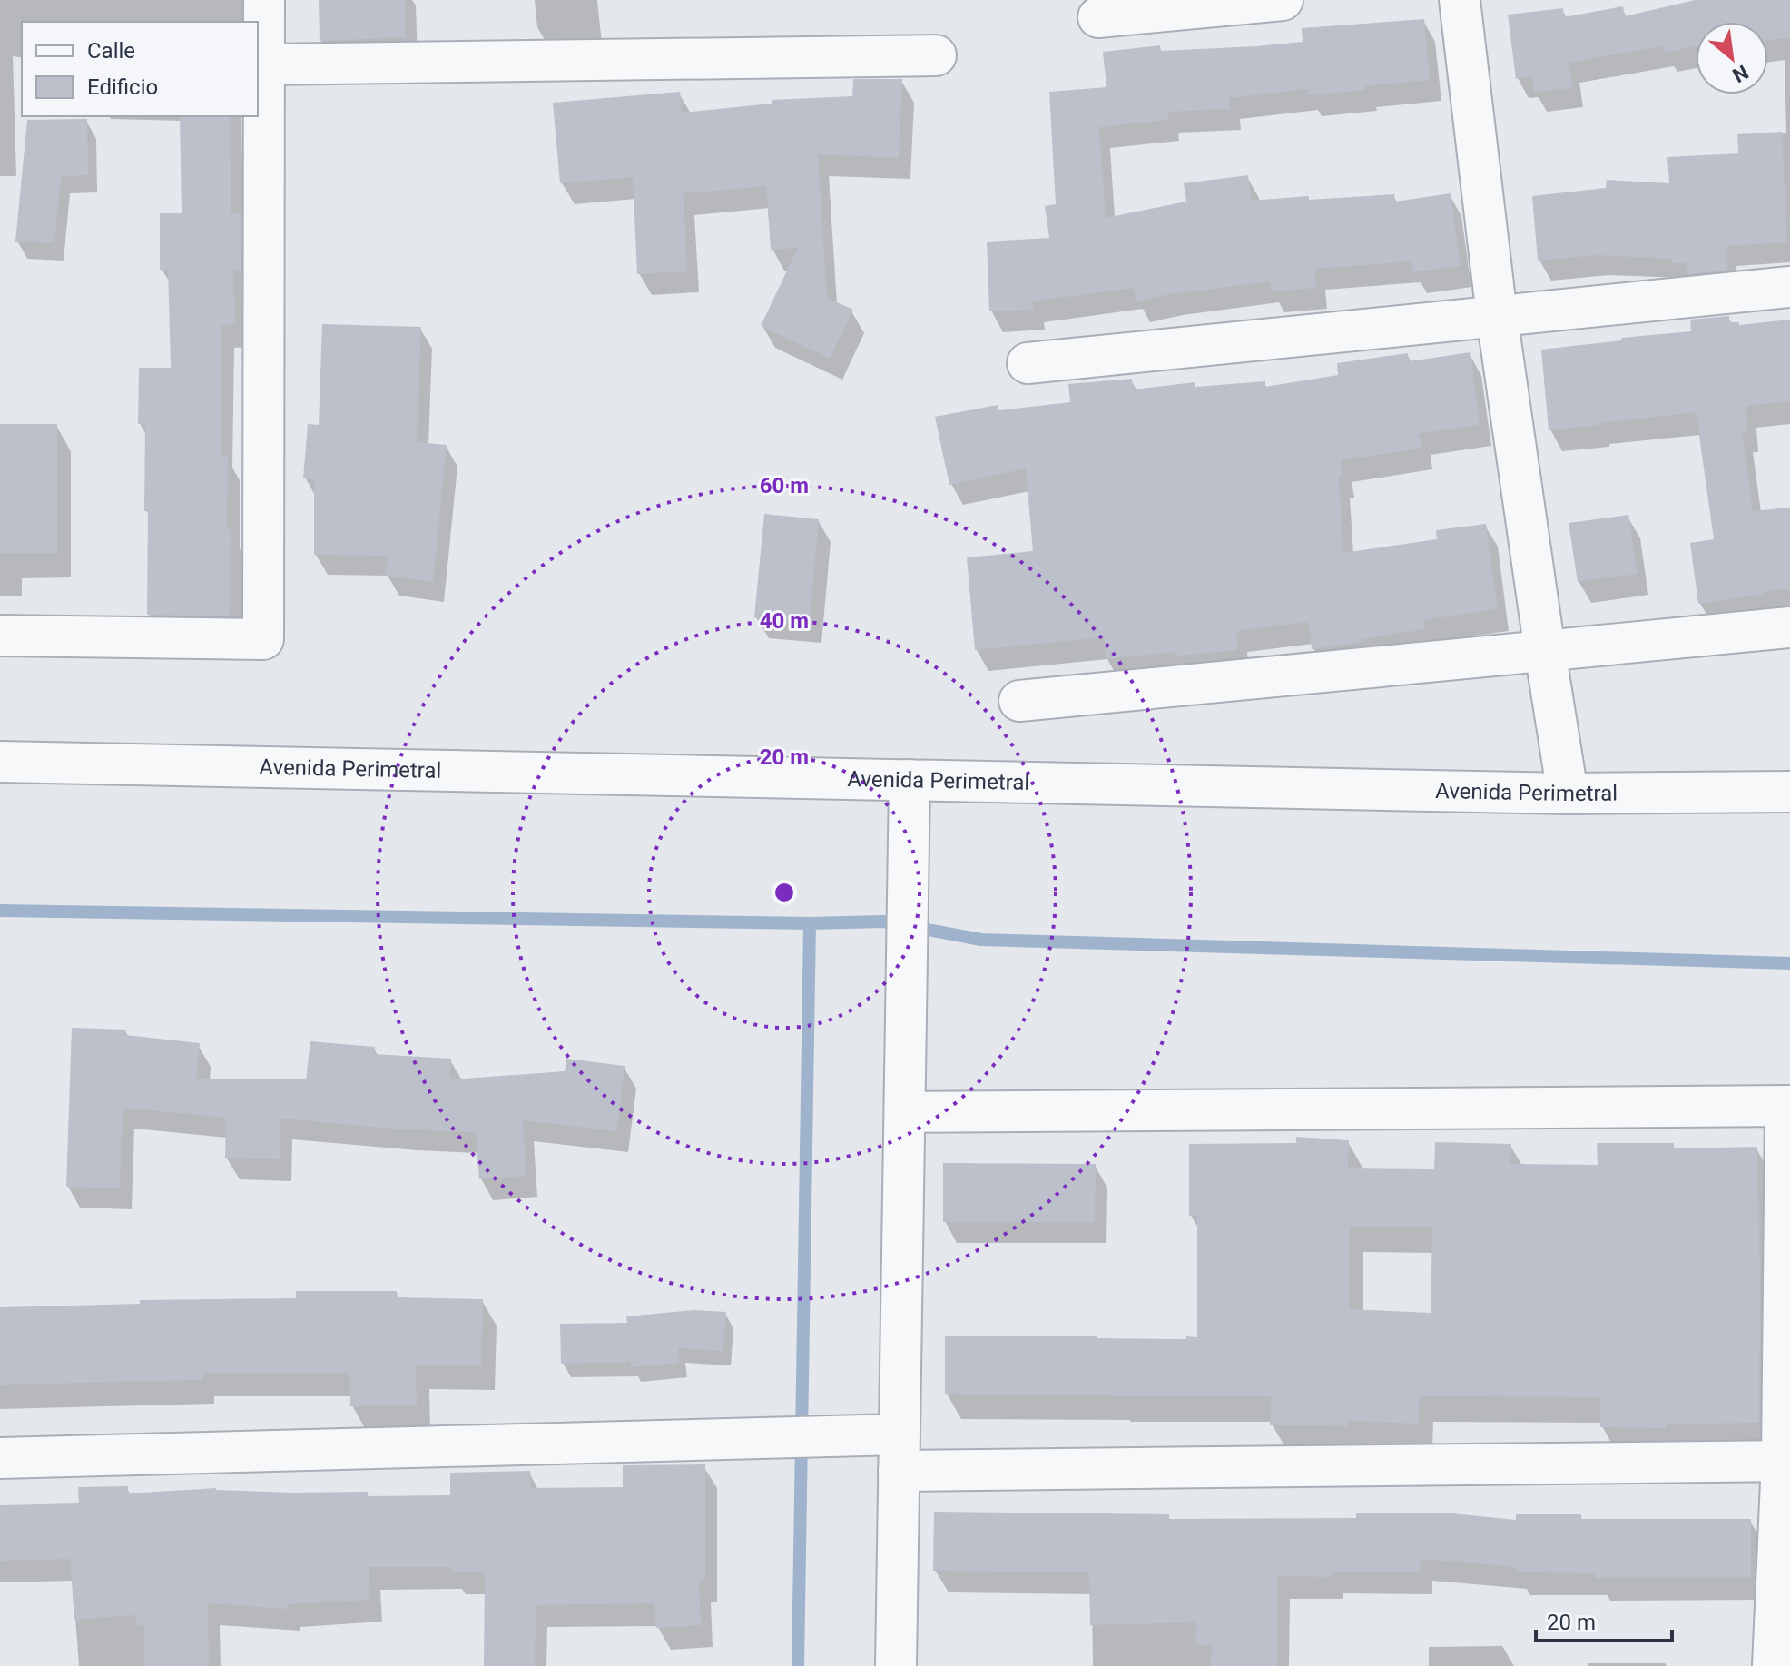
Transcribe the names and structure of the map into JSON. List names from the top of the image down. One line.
{"streets":{"street":["Avenida Perimetral"]},"legend":["Calle","Edificio"],"scale_bar":"20 m","north":"bottom right","rings":["60 m","40 m","20 m"]}
